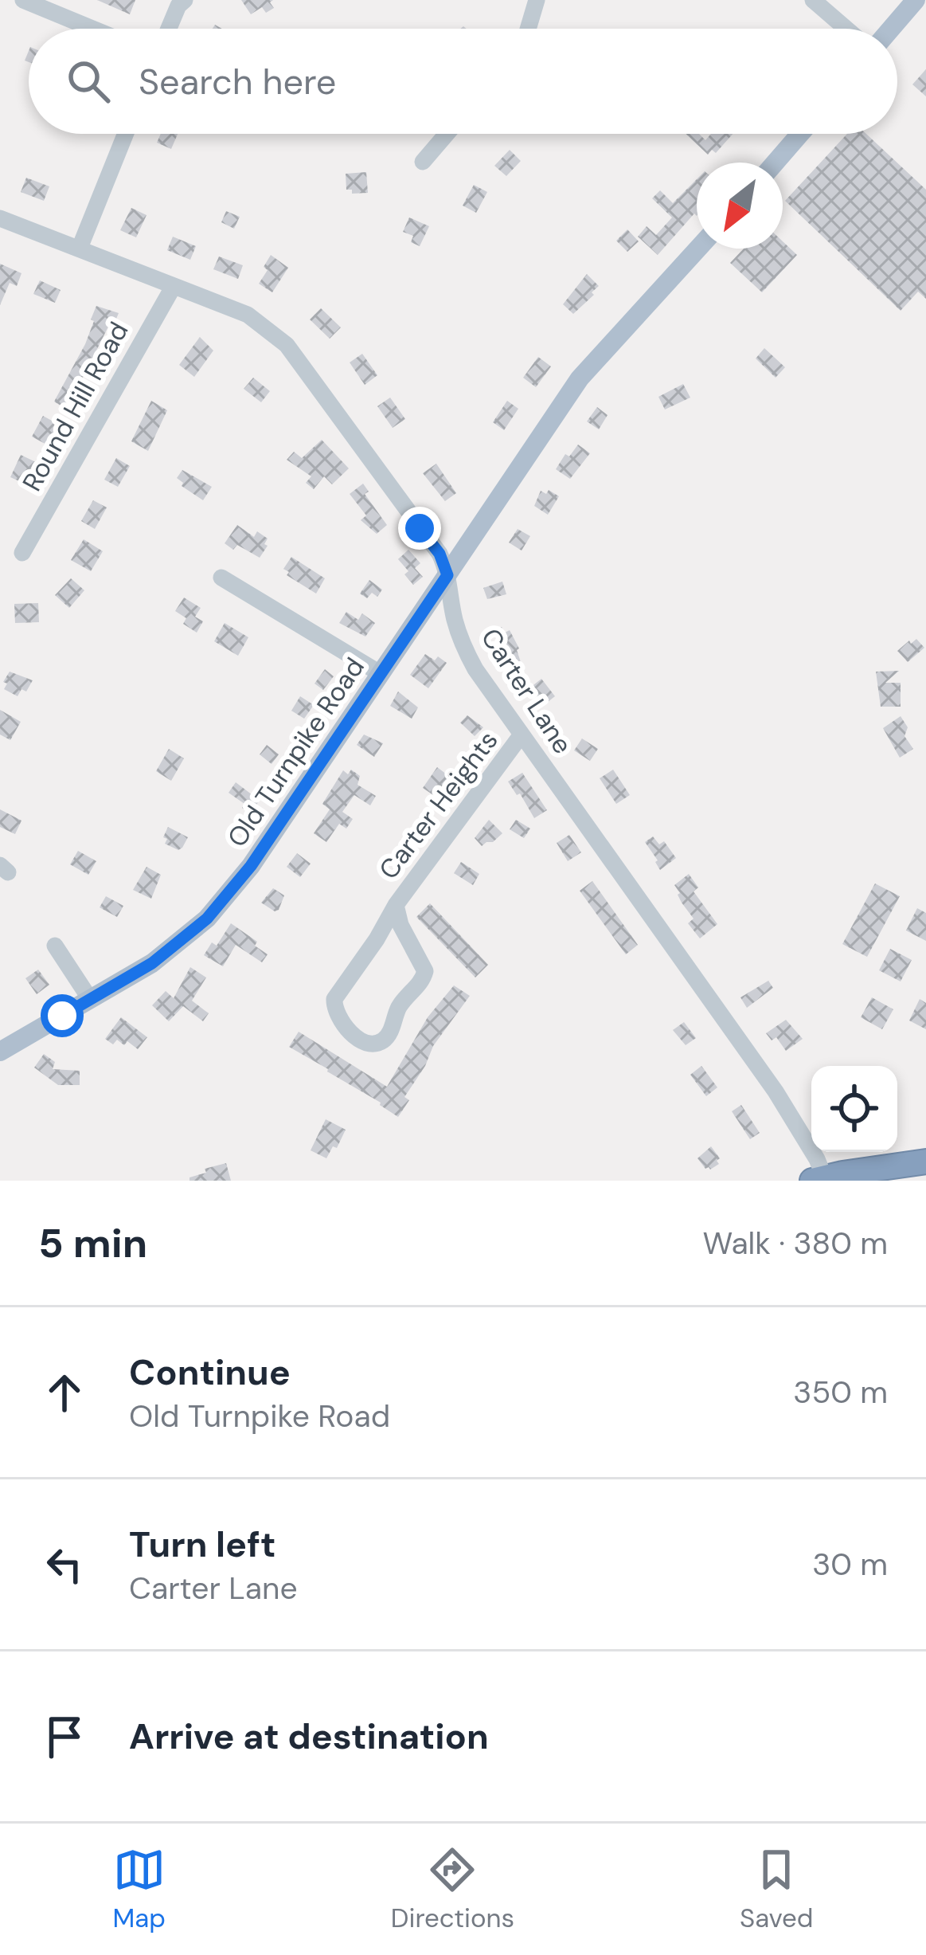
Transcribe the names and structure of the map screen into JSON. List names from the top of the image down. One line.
{"streets":{"main road":["Old Turnpike Road"],"street":["Round Hill Road","Carter Lane","Carter Heights"]},"crossings":[["Round Hill Road","Carter Lane"],["Carter Lane","Old Turnpike Road"],["Carter Lane","Carter Heights"]],"north":"bottom left","page":{"search":"Search here","heading":["5 min","Walk · 380 m"],"list":[["Continue","Old Turnpike Road","350 m"],["Turn left","Carter Lane","30 m"],"Arrive at destination"],"nav":["Map","Directions","Saved"]}}
